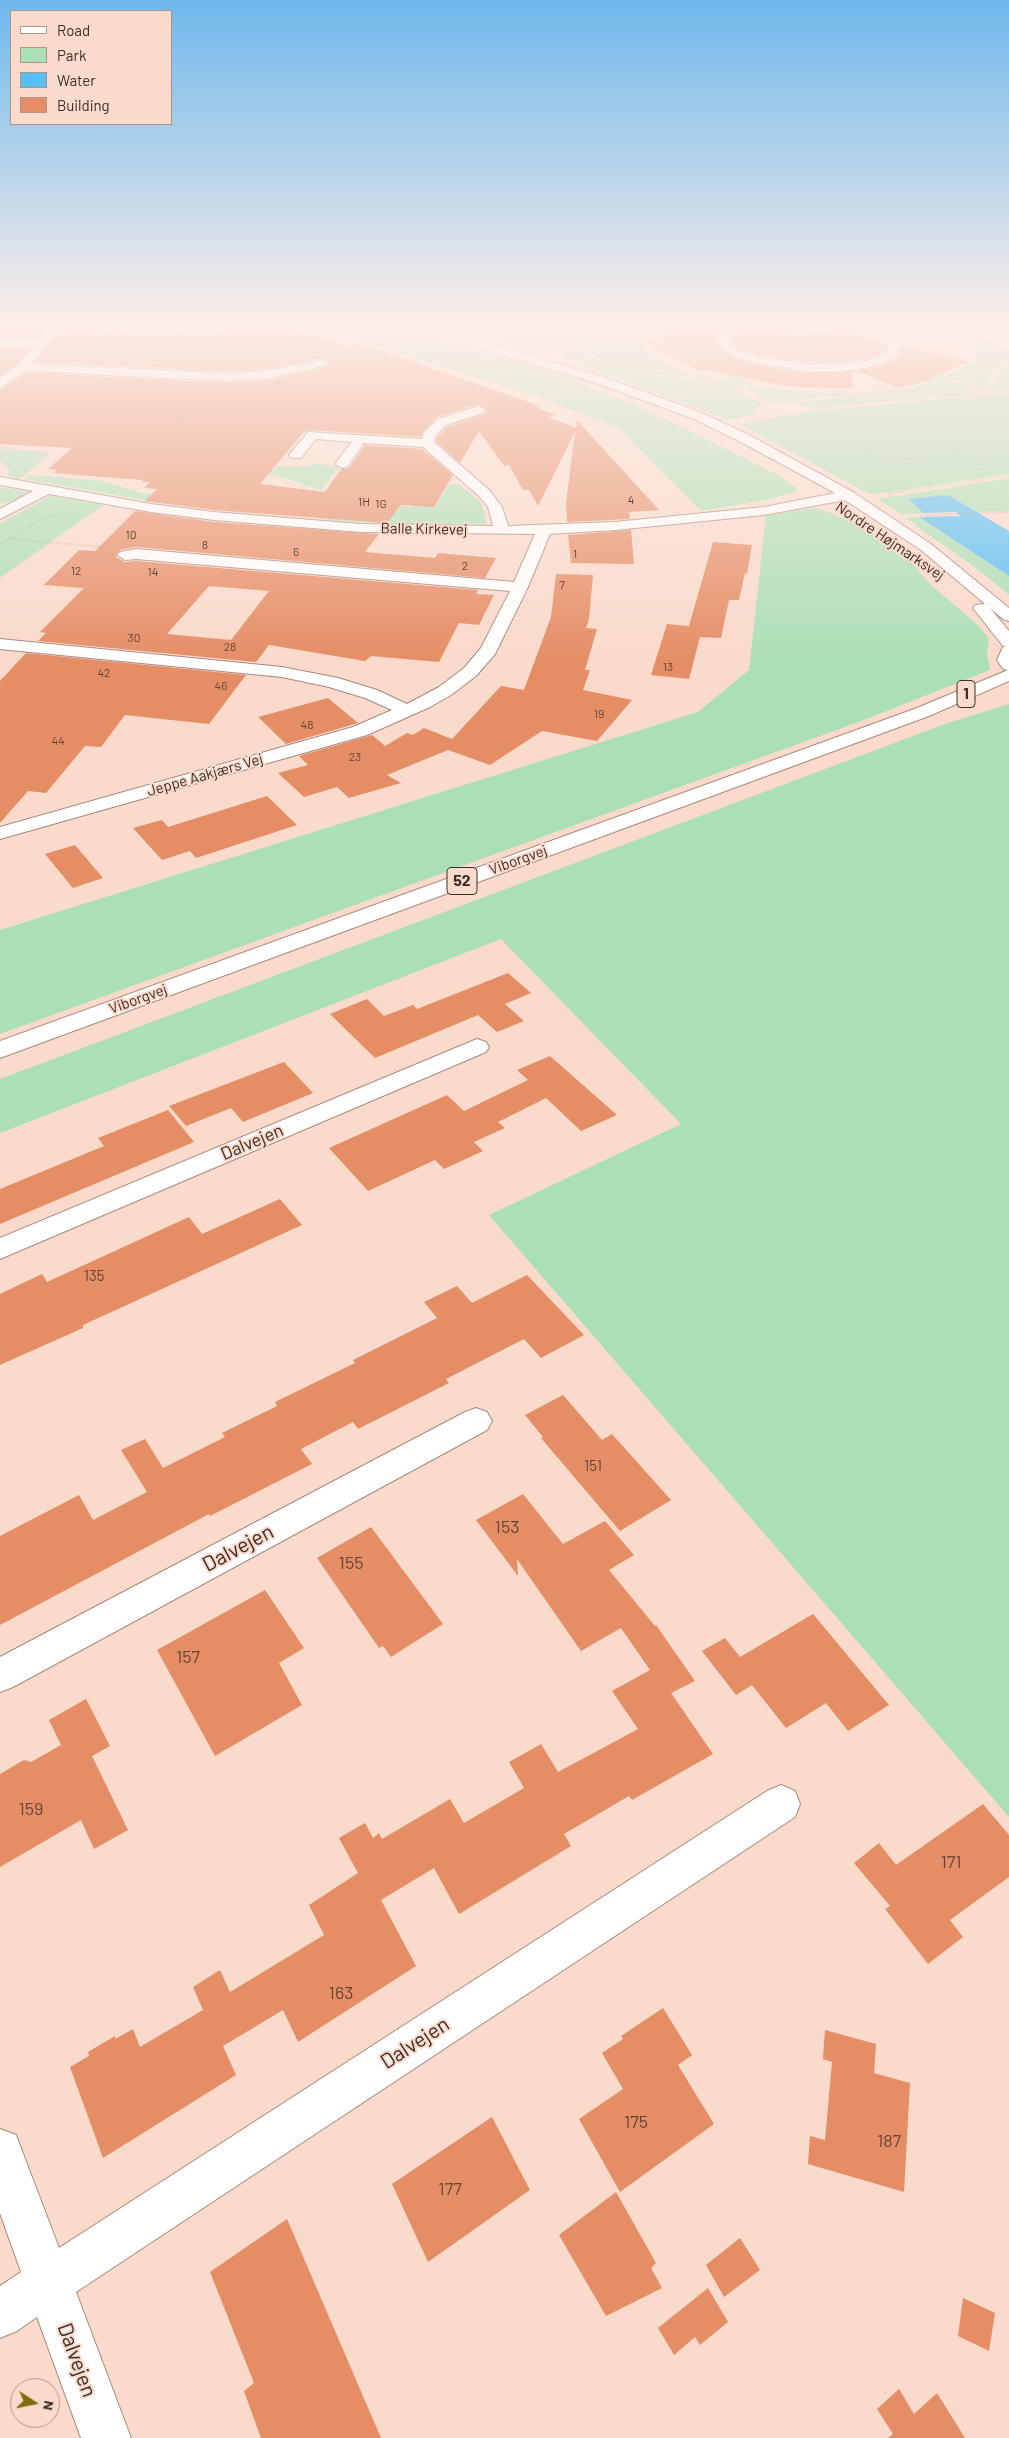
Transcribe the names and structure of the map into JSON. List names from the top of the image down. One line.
{"streets":{"street":["Balle Kirkevej","Nordre Højmarksvej","1","Jeppe Aakjærs Vej","Viborgvej","52","Dalvejen"]},"crossings":[["Balle Kirkevej","Nordre Højmarksvej"],["Balle Kirkevej","Jeppe Aakjærs Vej"]],"house_numbers":["4","1H","1G","10","8","6","1","2","12","14","7","30","28","13","42","46","19","48","44","23","135","151","153","155","157","159","171","163","175","187","177"],"legend":["Road","Park","Water","Building"],"north":"right"}
